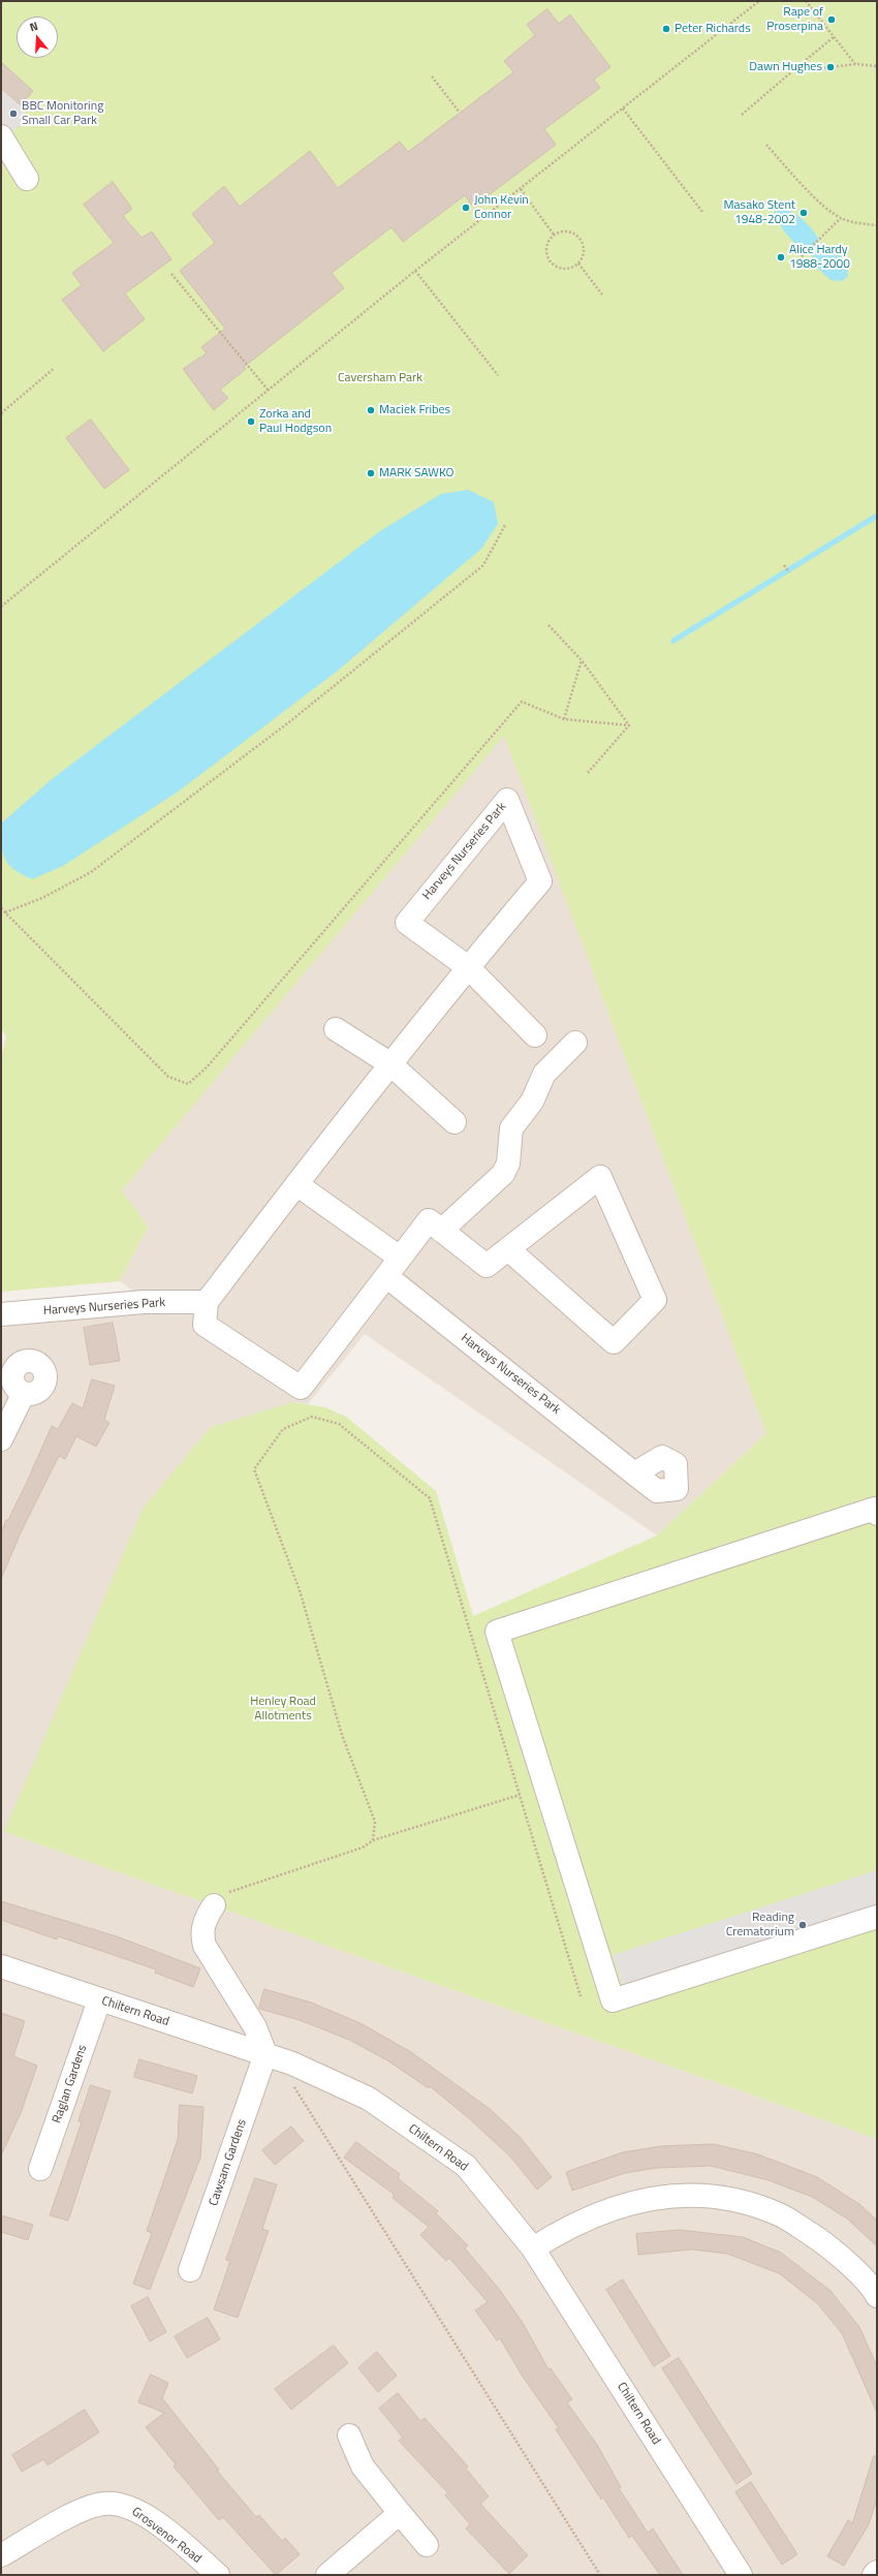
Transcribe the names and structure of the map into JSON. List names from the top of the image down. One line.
{"streets":{"street":["Harveys Nurseries Park","Chiltern Road","Raglan Gardens","Cawsam Gardens","Grosvenor Road"]},"crossings":[["Chiltern Road","Raglan Gardens"],["Chiltern Road","Cawsam Gardens"]],"parks":["Caversham Park","Henley Road Allotments"],"places":["Rape of Proserpina","Peter Richards","Dawn Hughes","BBC Monitoring Small Car Park","John Kevin Connor","Masako Stent 1948-2002","Alice Hardy 1988-2000","Maciek Fribes","Zorka and Paul Hodgson","MARK SAWKO","Reading Crematorium"],"north":"top"}
